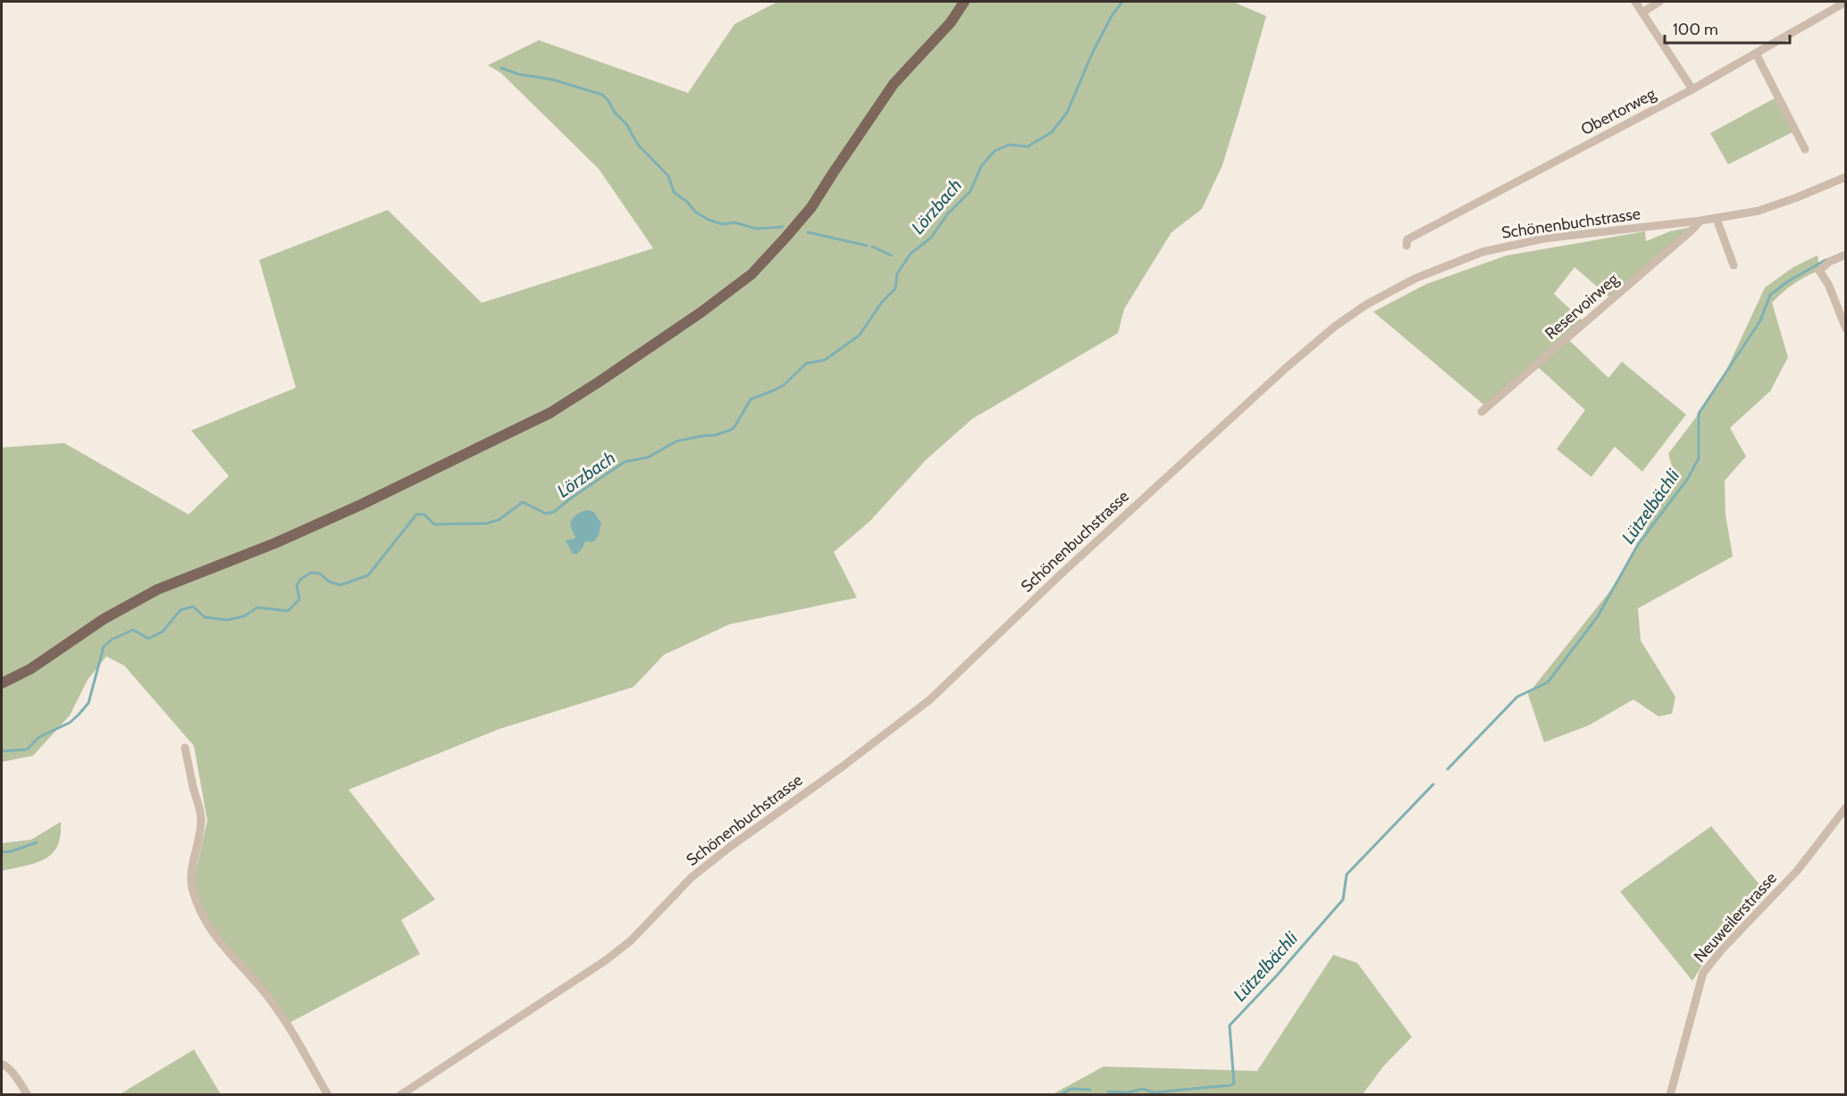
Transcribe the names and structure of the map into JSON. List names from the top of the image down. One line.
{"streets":{"street":["Obertorweg","Schönenbuchstrasse","Reservoirweg","Neuweilerstrasse"]},"crossings":[["Schönenbuchstrasse","Reservoirweg"]],"water":["Lörzbach","Lützelbächli"],"scale_bar":"100 m"}
